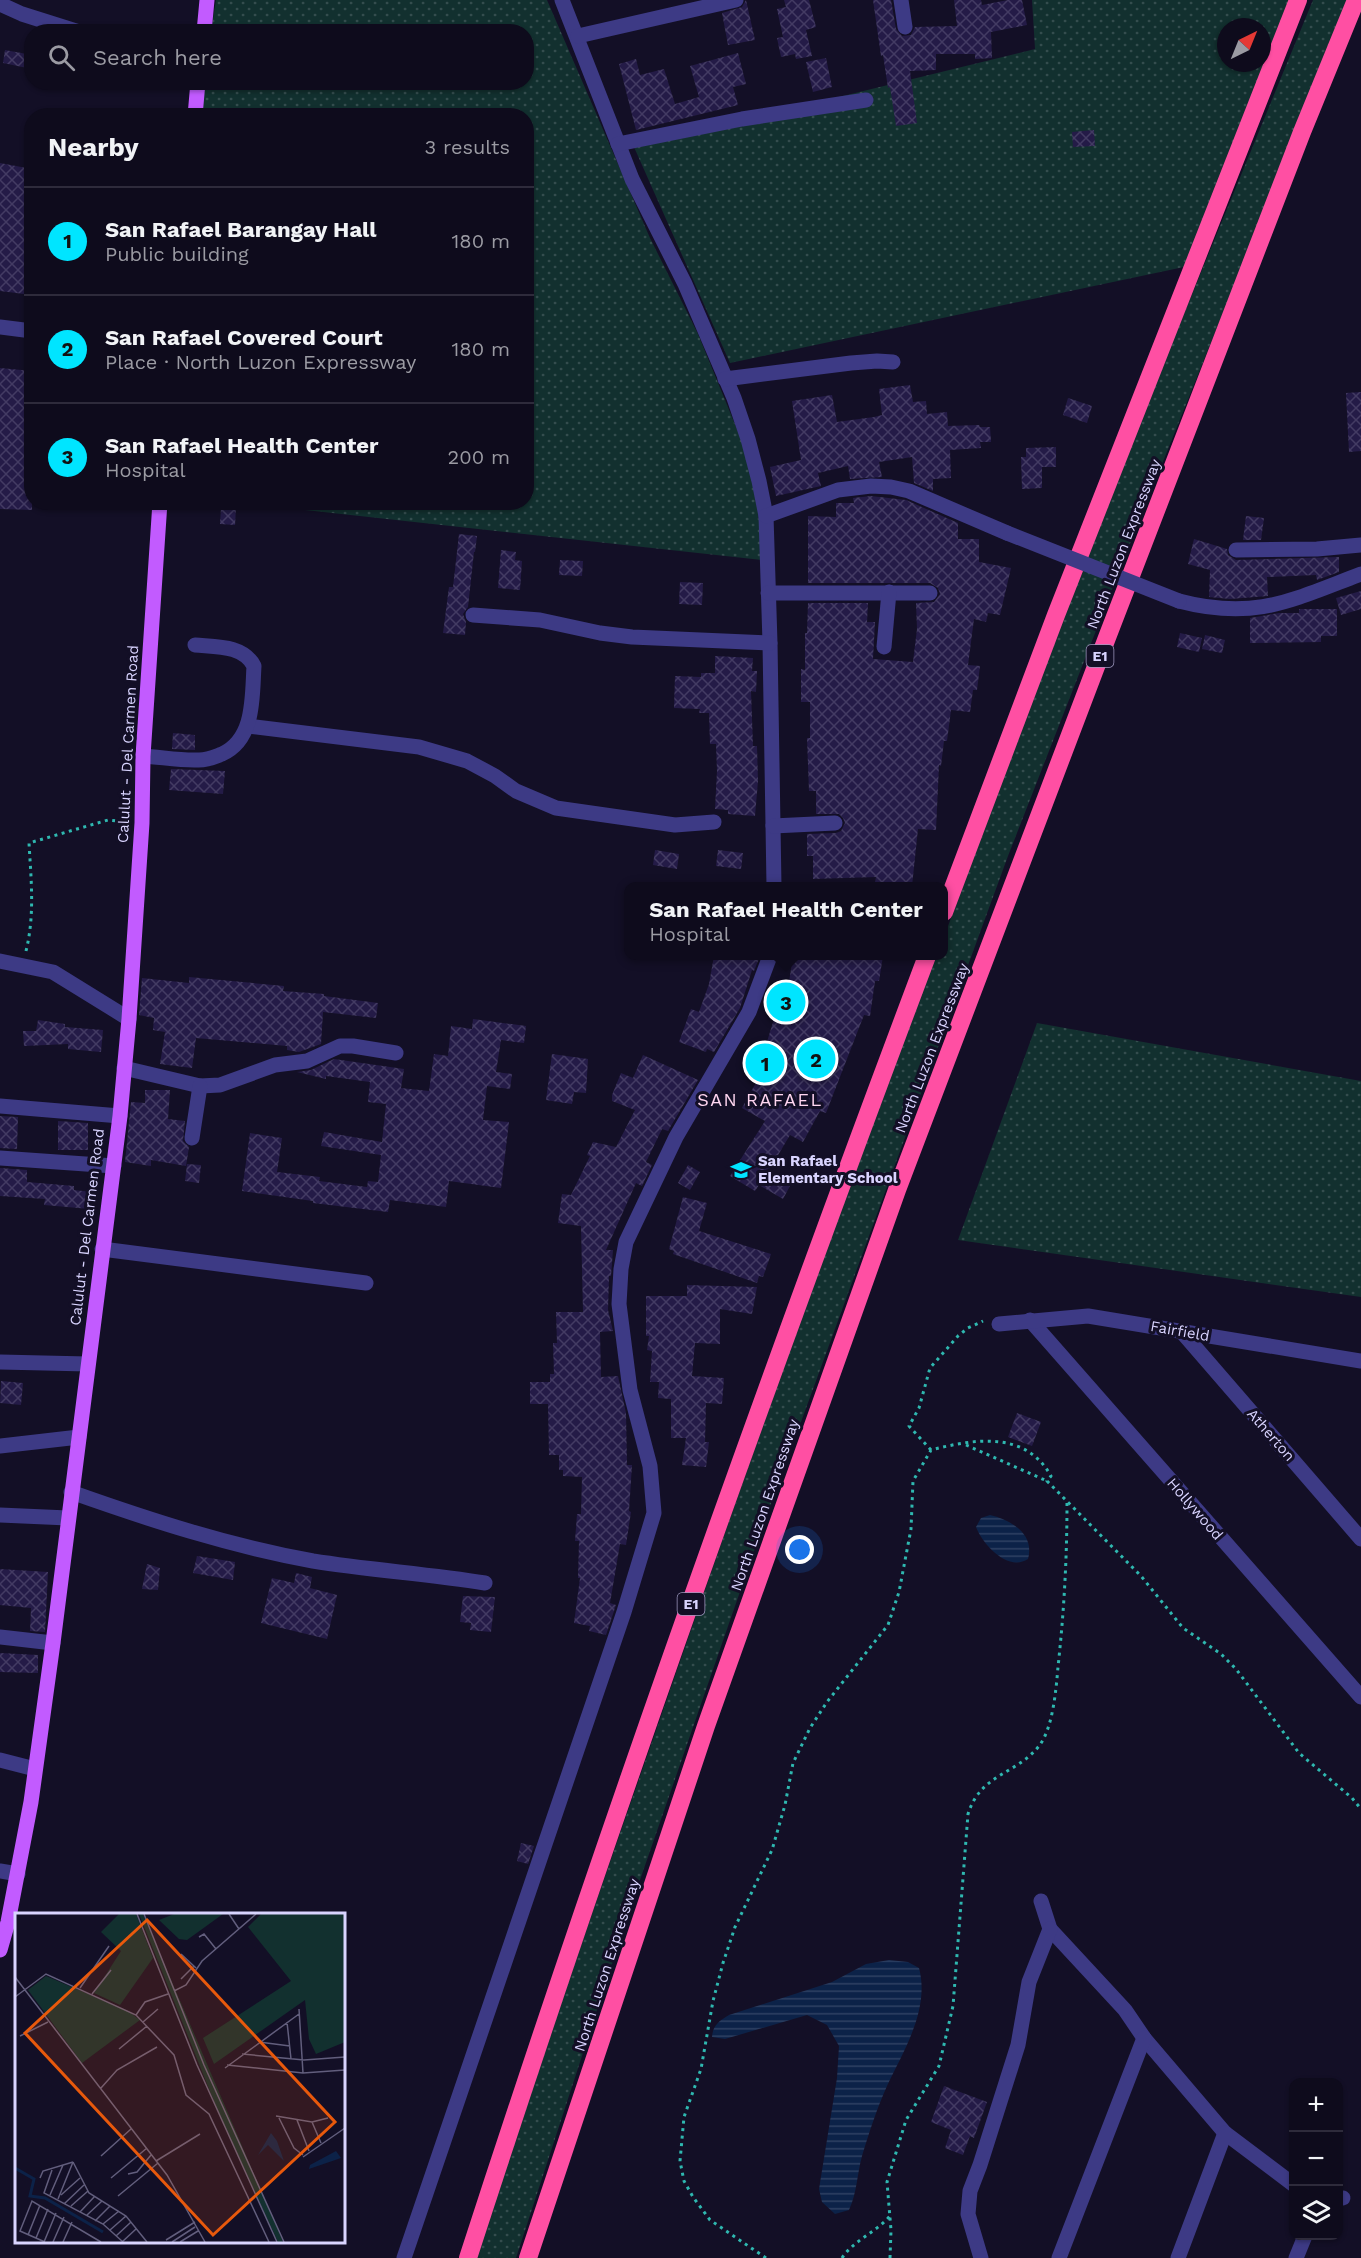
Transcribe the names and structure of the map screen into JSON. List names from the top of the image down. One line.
{"streets":{"highway":["North Luzon Expressway","E1"],"main road":["Calulut - Del Carmen Road"],"street":["Fairfield","Atherton","Hollywood"]},"crossings":[["Fairfield","Atherton"],["Fairfield","Hollywood"]],"districts":["SAN RAFAEL"],"places":{"school or university":["San Rafael Elementary School"]},"north":"top right","page":{"search":"Search here","heading":["Nearby","3 results"],"list":[{"mark":"1","name":"San Rafael Barangay Hall","note":"Public building","value":"180 m"},{"mark":"2","name":"San Rafael Covered Court","note":"Place · North Luzon Expressway","value":"180 m"},{"mark":"3","name":"San Rafael Health Center","note":"Hospital","value":"200 m"}],"popup":["San Rafael Health Center","Hospital"],"pins":["3","2","1"],"map_buttons":["+","−"]}}
